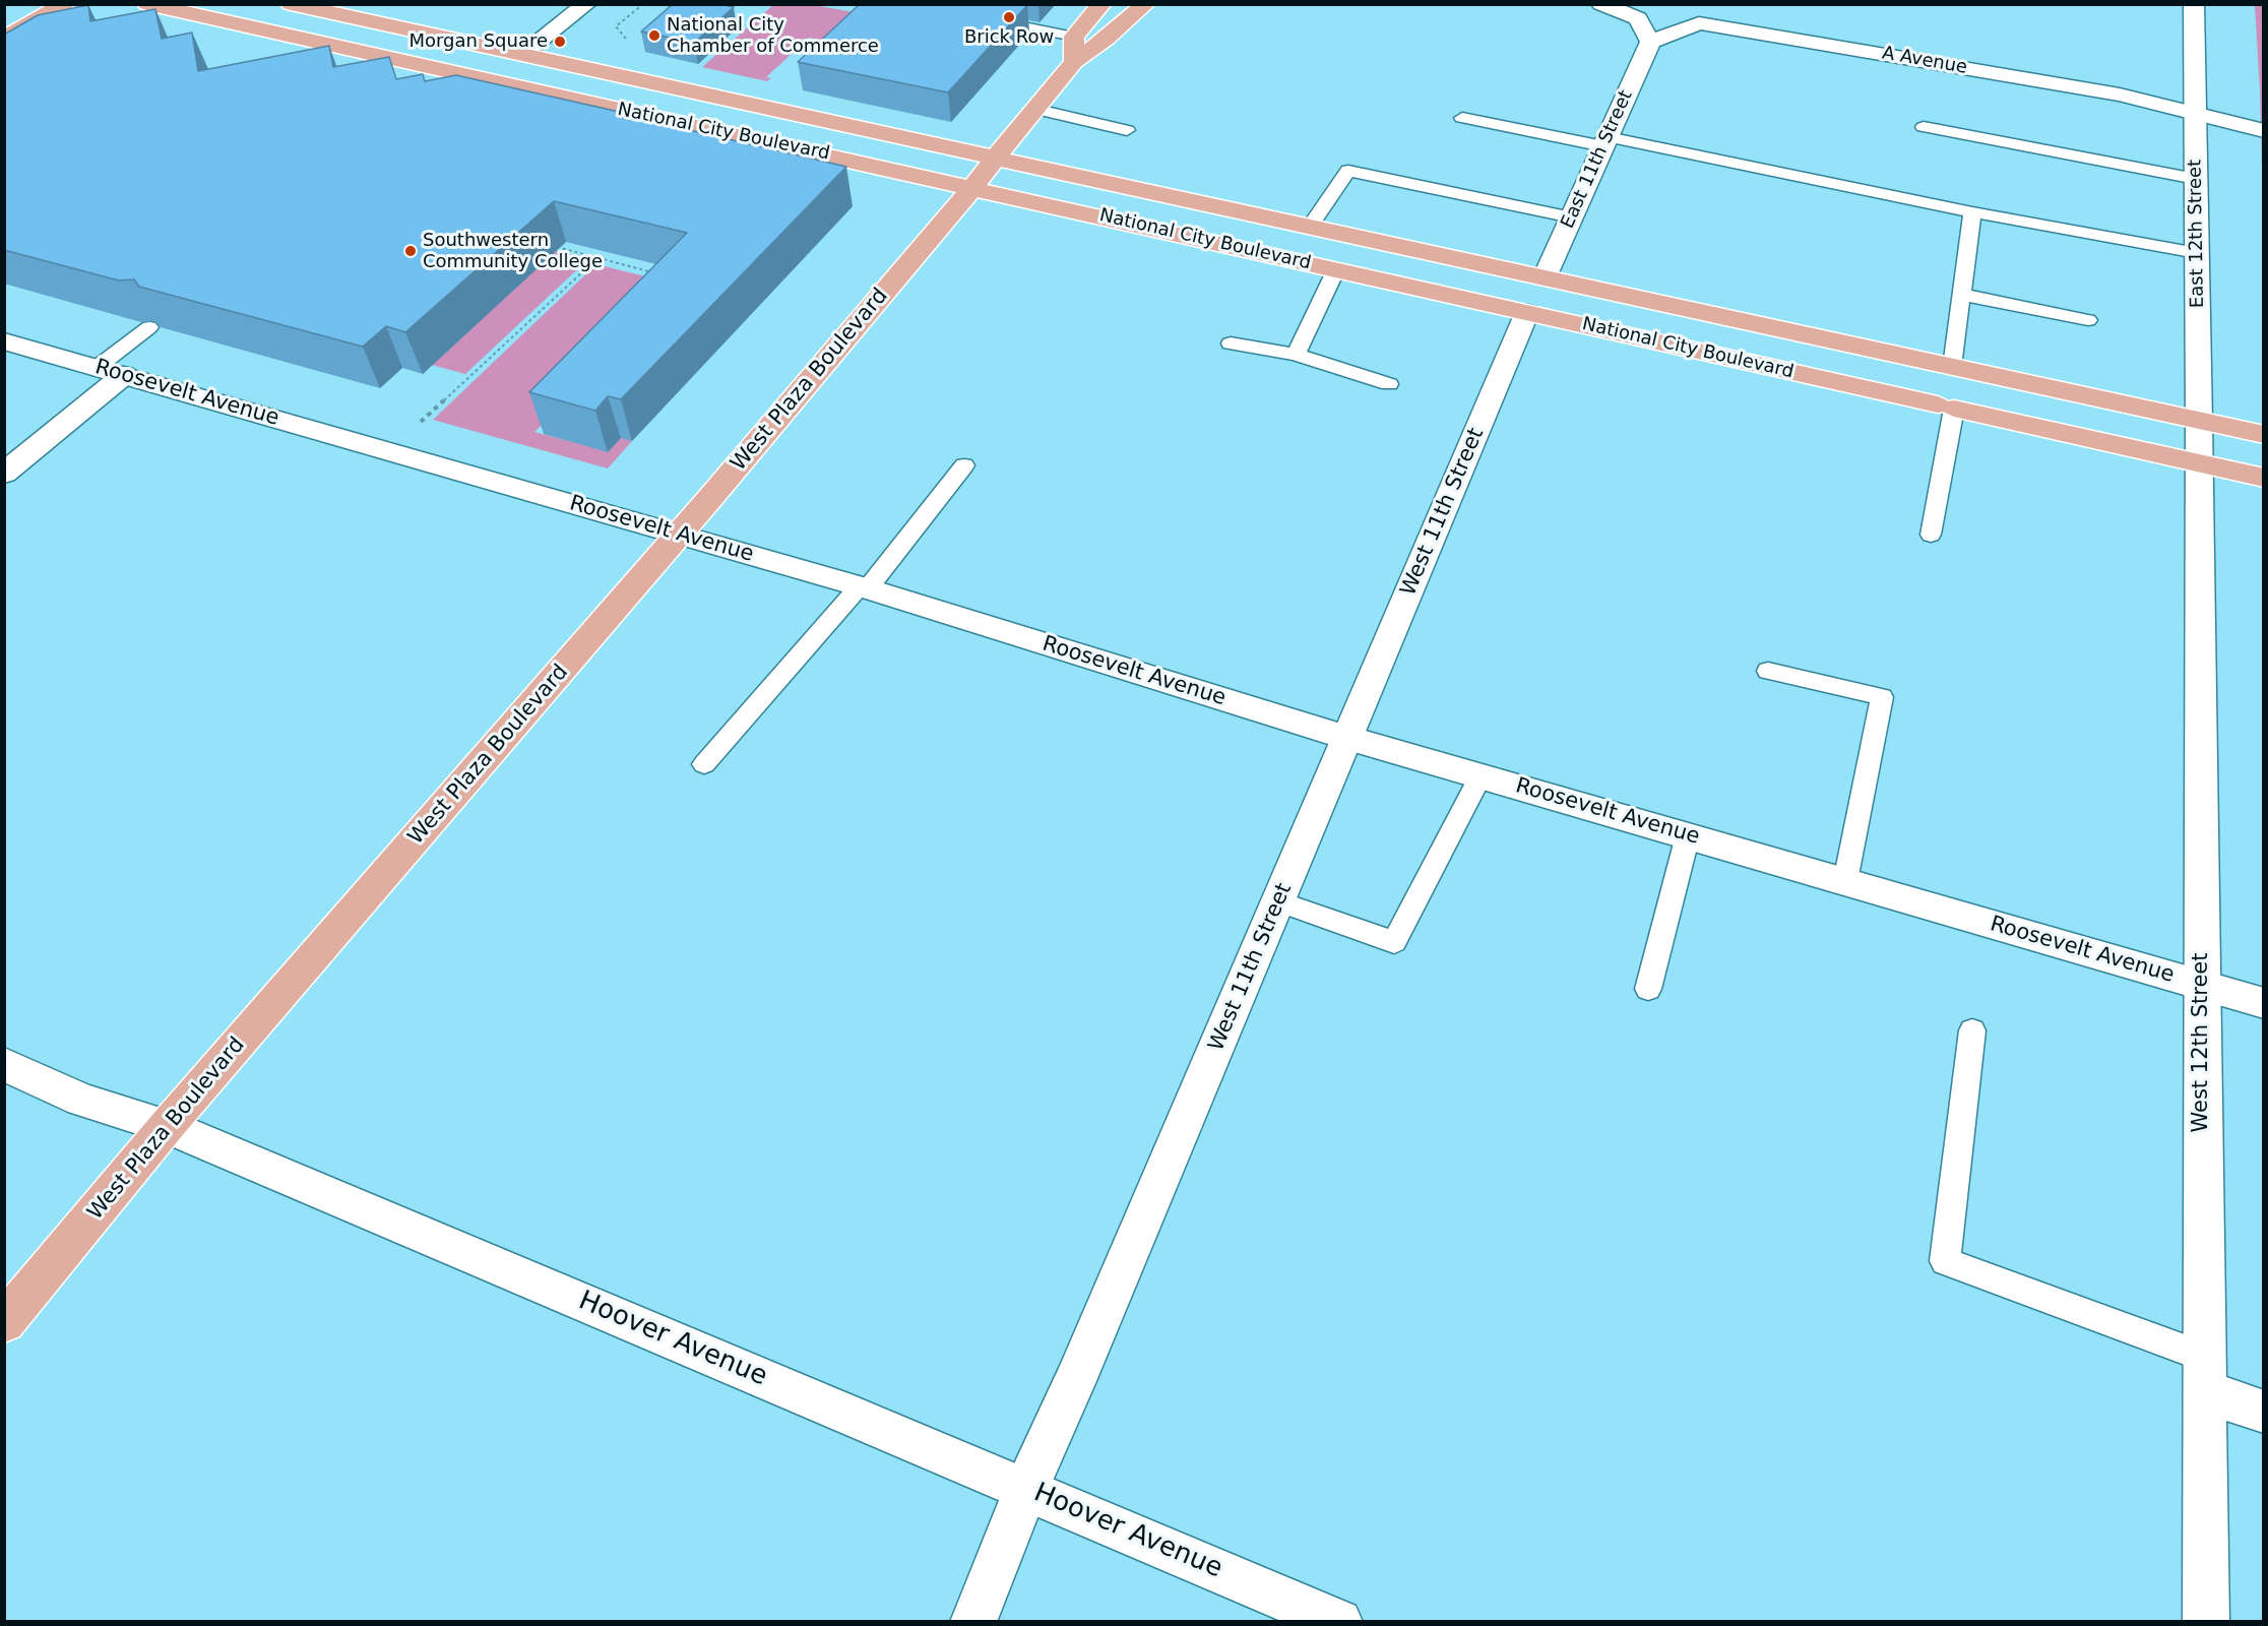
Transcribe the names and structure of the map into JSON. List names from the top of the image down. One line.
{"streets":{"main road":["National City Boulevard","West Plaza Boulevard"],"street":["A Avenue","East 11th Street","East 12th Street","Roosevelt Avenue","West 11th Street","West 12th Street","Hoover Avenue"]},"crossings":[["A Avenue","East 11th Street"],["A Avenue","East 12th Street"],["National City Boulevard","East 11th Street"],["National City Boulevard","East 12th Street"],["National City Boulevard","West Plaza Boulevard"],["National City Boulevard","West 11th Street"],["National City Boulevard","West 12th Street"],["East 12th Street","West 12th Street"],["West Plaza Boulevard","Roosevelt Avenue"],["West Plaza Boulevard","Hoover Avenue"],["Roosevelt Avenue","West 11th Street"],["Roosevelt Avenue","West 12th Street"],["West 11th Street","Hoover Avenue"]],"places":["Brick Row","National City Chamber of Commerce","Morgan Square","Southwestern Community College"]}
